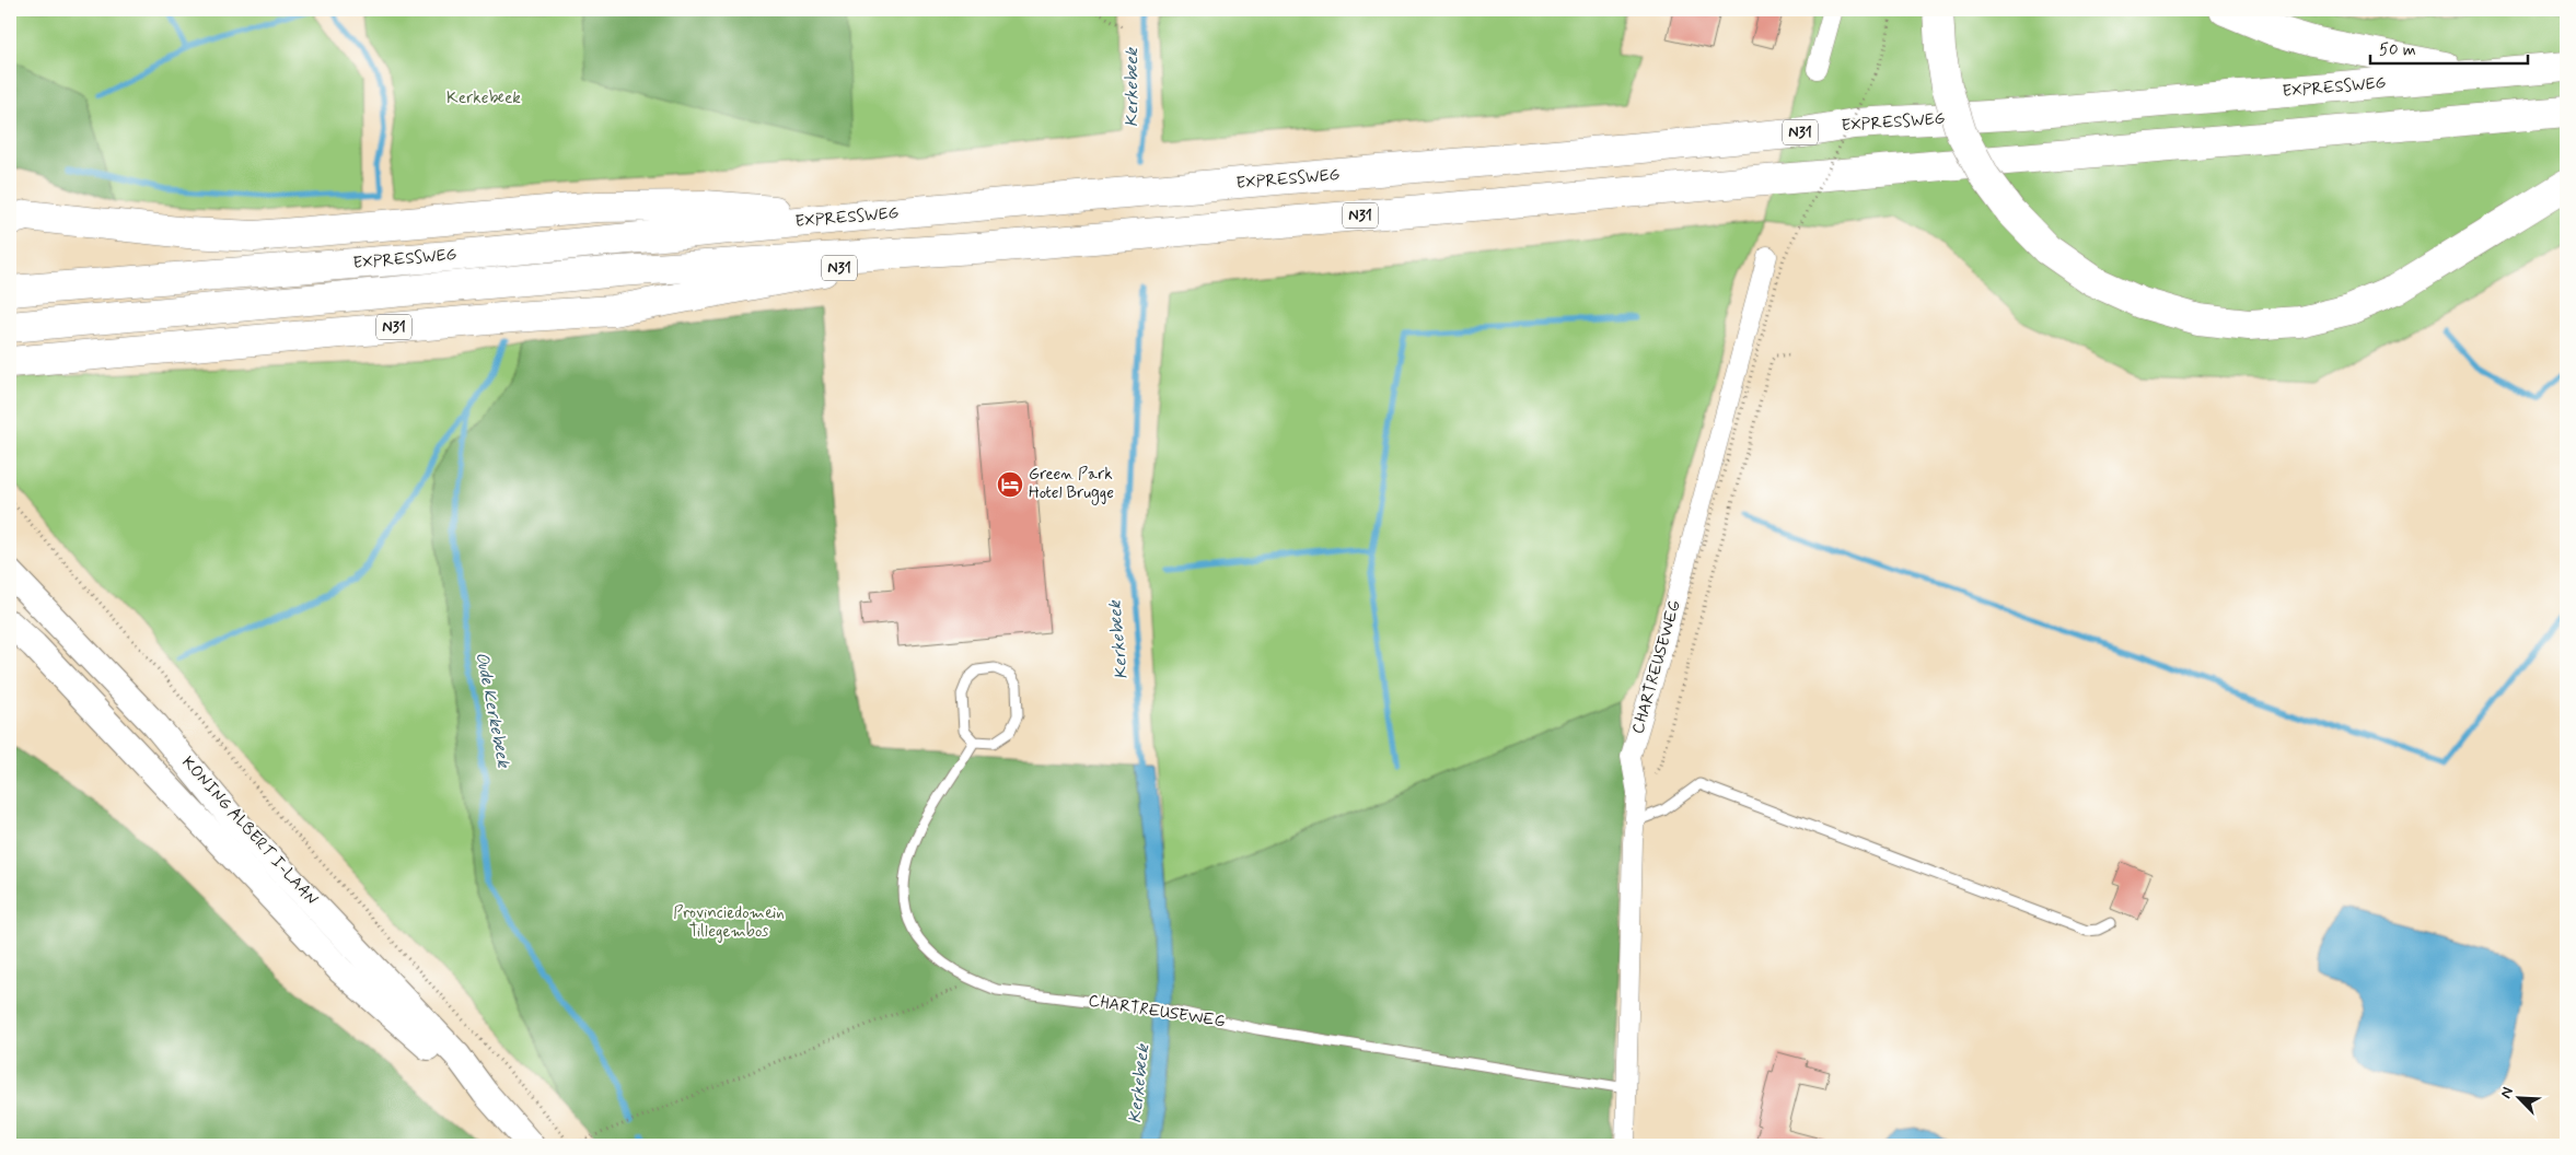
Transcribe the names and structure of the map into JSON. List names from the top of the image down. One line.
{"streets":{"highway":["EXPRESSWEG","N31"],"main road":["KONING ALBERT I-LAAN"],"street":["CHARTREUSEWEG"]},"crossings":[["EXPRESSWEG","N31"]],"water":["Kerkebeek","Oude Kerkebeek"],"parks":["Kerkebeek","Provinciedomein Tillegembos"],"places":{"hotel":["Green Park Hotel Brugge"]},"scale_bar":"50 m","north":"top left"}
